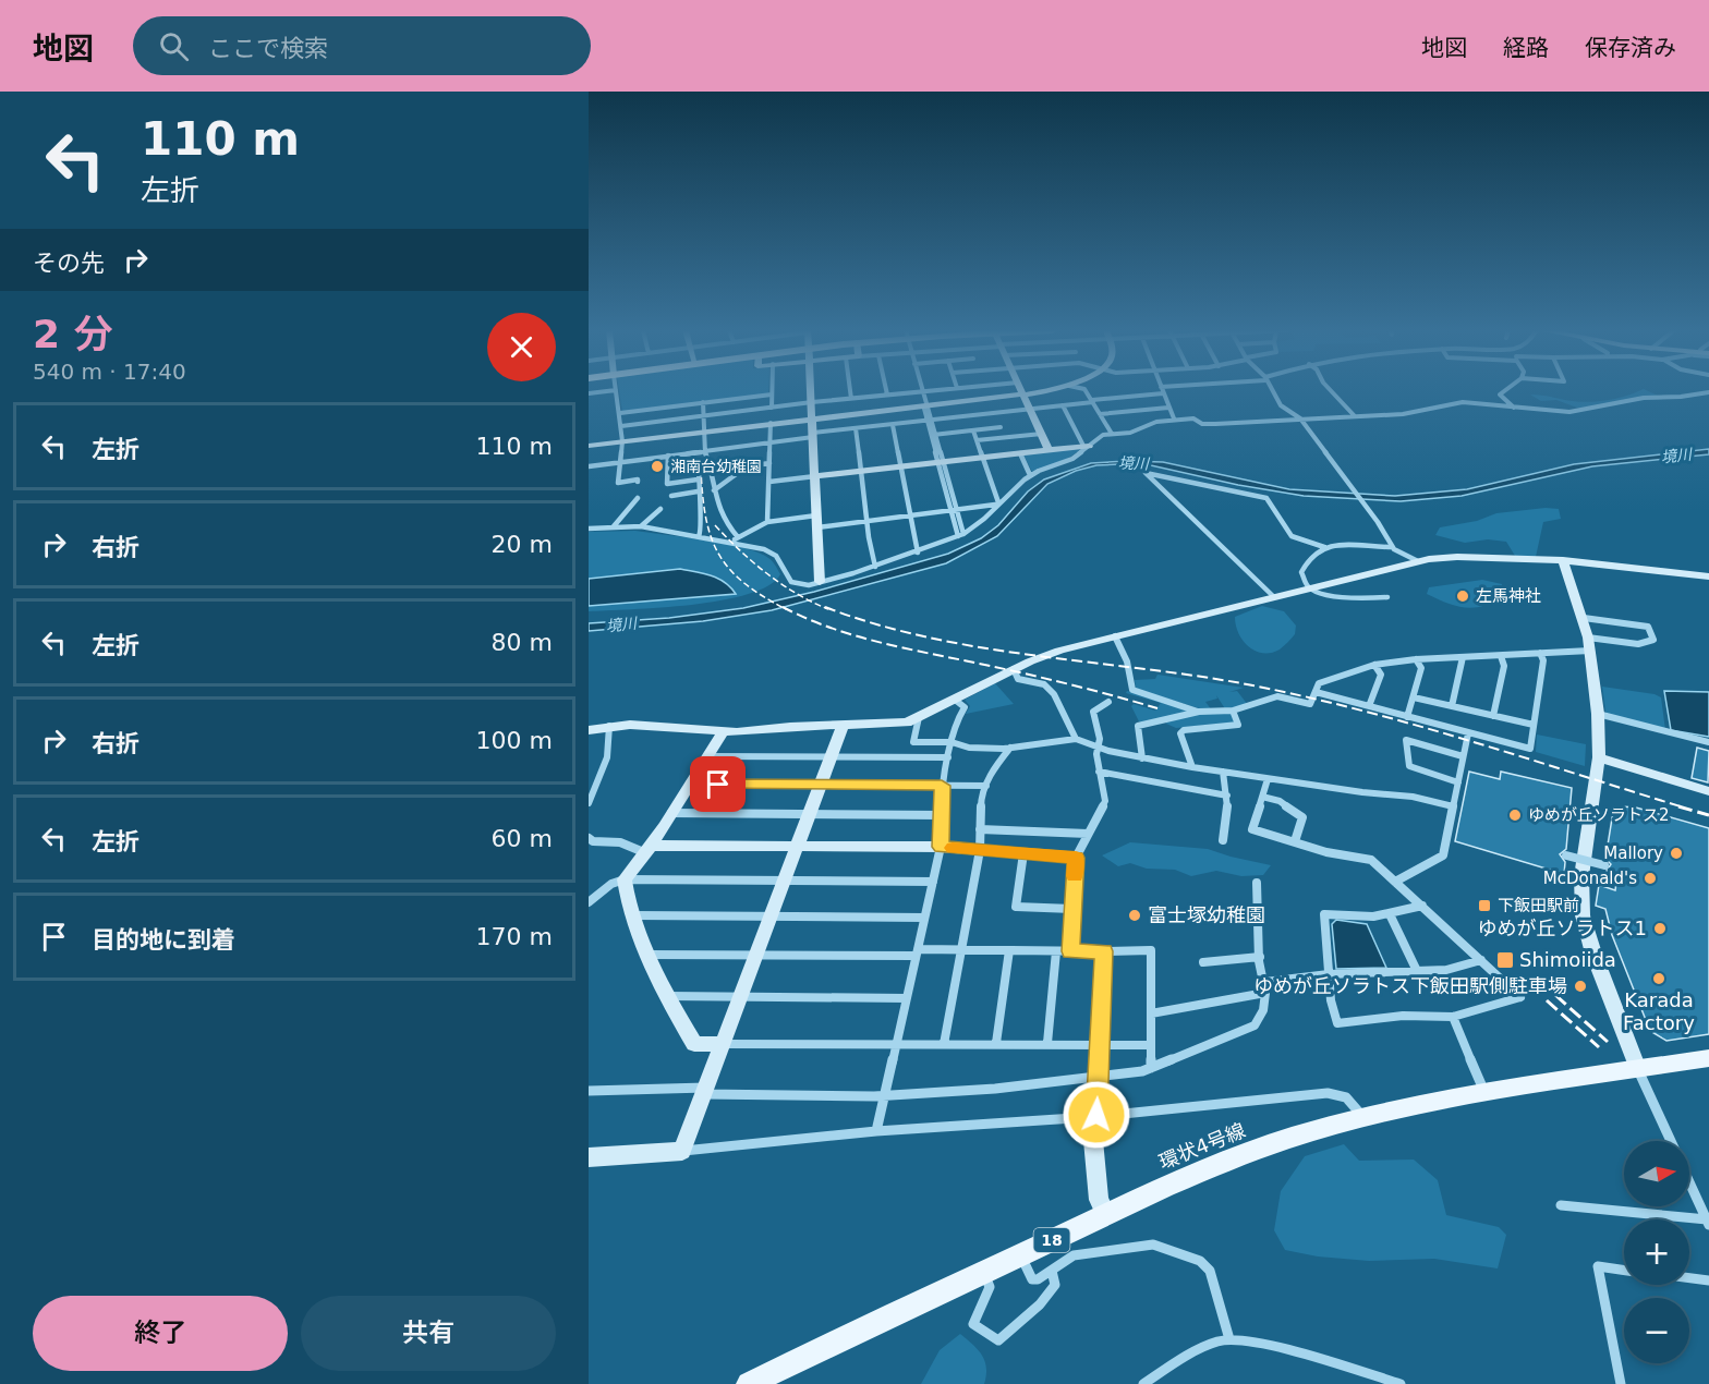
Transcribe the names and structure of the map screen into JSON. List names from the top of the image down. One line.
{"streets":{"main road":["環状4号線","18"]},"water":["境川"],"places":{"other":["湘南台幼稚園","左馬神社","ゆめが丘ソラトス2","Mallory","McDonald's","富士塚幼稚園","ゆめが丘ソラトス1","Karada Factory","ゆめが丘ソラトス下飯田駅側駐車場"],"transit":["下飯田駅前","Shimoiida"]},"north":"right","page":{"header":"地図","search":"ここで検索","nav":["地図","経路","保存済み"],"turn":["110 m","左折"],"then":"その先","heading":["2 分","540 m · 17:40"],"list":[{"name":"左折","value":"110 m"},{"name":"右折","value":"20 m"},{"name":"左折","value":"80 m"},{"name":"右折","value":"100 m"},{"name":"左折","value":"60 m"},{"name":"目的地に到着","value":"170 m"}],"map_buttons":["+","−"],"buttons":["終了","共有"]}}
